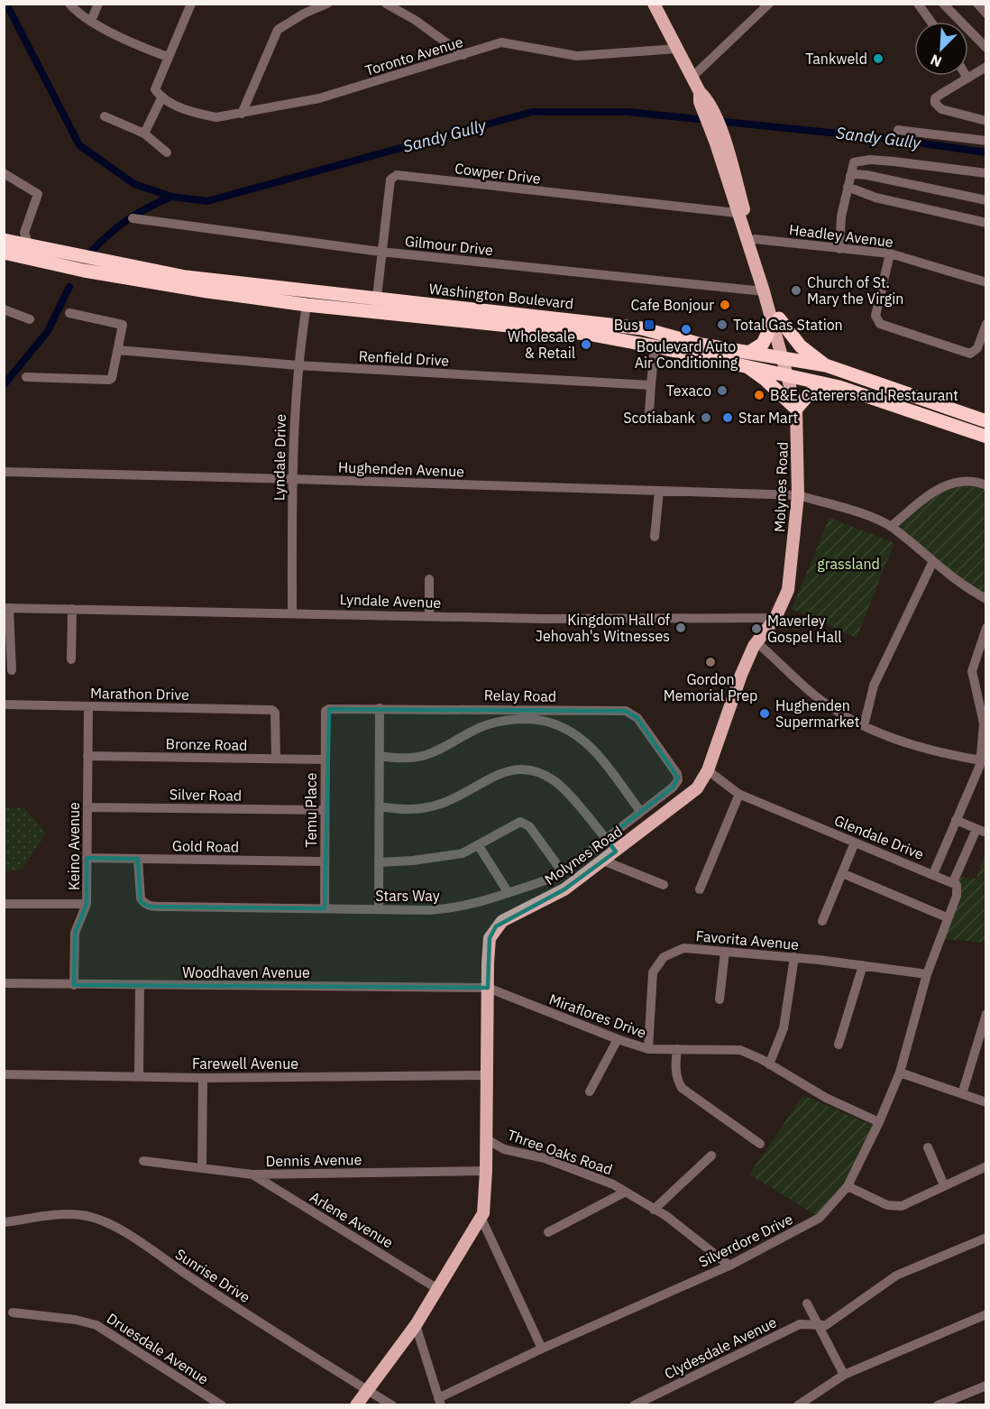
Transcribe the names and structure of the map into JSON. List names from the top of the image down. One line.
{"streets":{"highway":["Washington Boulevard"],"main road":["Molynes Road"],"street":["Toronto Avenue","Cowper Drive","Headley Avenue","Gilmour Drive","Renfield Drive","Lyndale Drive","Hughenden Avenue","Lyndale Avenue","Marathon Drive","Relay Road","Bronze Road","Silver Road","Temu Place","Glendale Drive","Keino Avenue","Gold Road","Stars Way","Favorita Avenue","Woodhaven Avenue","Miraflores Drive","Farewell Avenue","Three Oaks Road","Dennis Avenue","Arlene Avenue","Silverdore Drive","Sunrise Drive","Clydesdale Avenue","Druesdale Avenue"]},"crossings":[["Toronto Avenue","Molynes Road"],["Cowper Drive","Gilmour Drive"],["Cowper Drive","Washington Boulevard"],["Cowper Drive","Molynes Road"],["Headley Avenue","Molynes Road"],["Gilmour Drive","Molynes Road"],["Washington Boulevard","Lyndale Drive"],["Washington Boulevard","Molynes Road"],["Renfield Drive","Lyndale Drive"],["Lyndale Drive","Hughenden Avenue"],["Lyndale Drive","Lyndale Avenue"],["Hughenden Avenue","Molynes Road"],["Molynes Road","Lyndale Avenue"],["Molynes Road","Glendale Drive"],["Molynes Road","Woodhaven Avenue"],["Molynes Road","Miraflores Drive"],["Molynes Road","Farewell Avenue"],["Molynes Road","Three Oaks Road"],["Molynes Road","Dennis Avenue"],["Molynes Road","Arlene Avenue"],["Molynes Road","Sunrise Drive"],["Marathon Drive","Bronze Road"],["Marathon Drive","Keino Avenue"],["Relay Road","Temu Place"],["Relay Road","Stars Way"],["Bronze Road","Temu Place"],["Bronze Road","Keino Avenue"],["Silver Road","Temu Place"],["Silver Road","Keino Avenue"],["Temu Place","Gold Road"],["Temu Place","Stars Way"],["Keino Avenue","Gold Road"],["Gold Road","Stars Way"],["Favorita Avenue","Miraflores Drive"],["Favorita Avenue","Silverdore Drive"],["Woodhaven Avenue","Miraflores Drive"],["Miraflores Drive","Silverdore Drive"],["Three Oaks Road","Silverdore Drive"],["Dennis Avenue","Arlene Avenue"]],"water":["Sandy Gully"],"parks":["grassland"],"places":{"other":["Tankweld","Church of St. Mary the Virgin","Cafe Bonjour","Total Gas Station","Boulevard Auto Air Conditioning","Wholesale & Retail","Texaco","B&E Caterers and Restaurant","Scotiabank","Star Mart","Kingdom Hall of Jehovah's Witnesses","Maverley Gospel Hall","Gordon Memorial Prep","Hughenden Supermarket"],"transit":["Bus"]},"north":"bottom left"}
